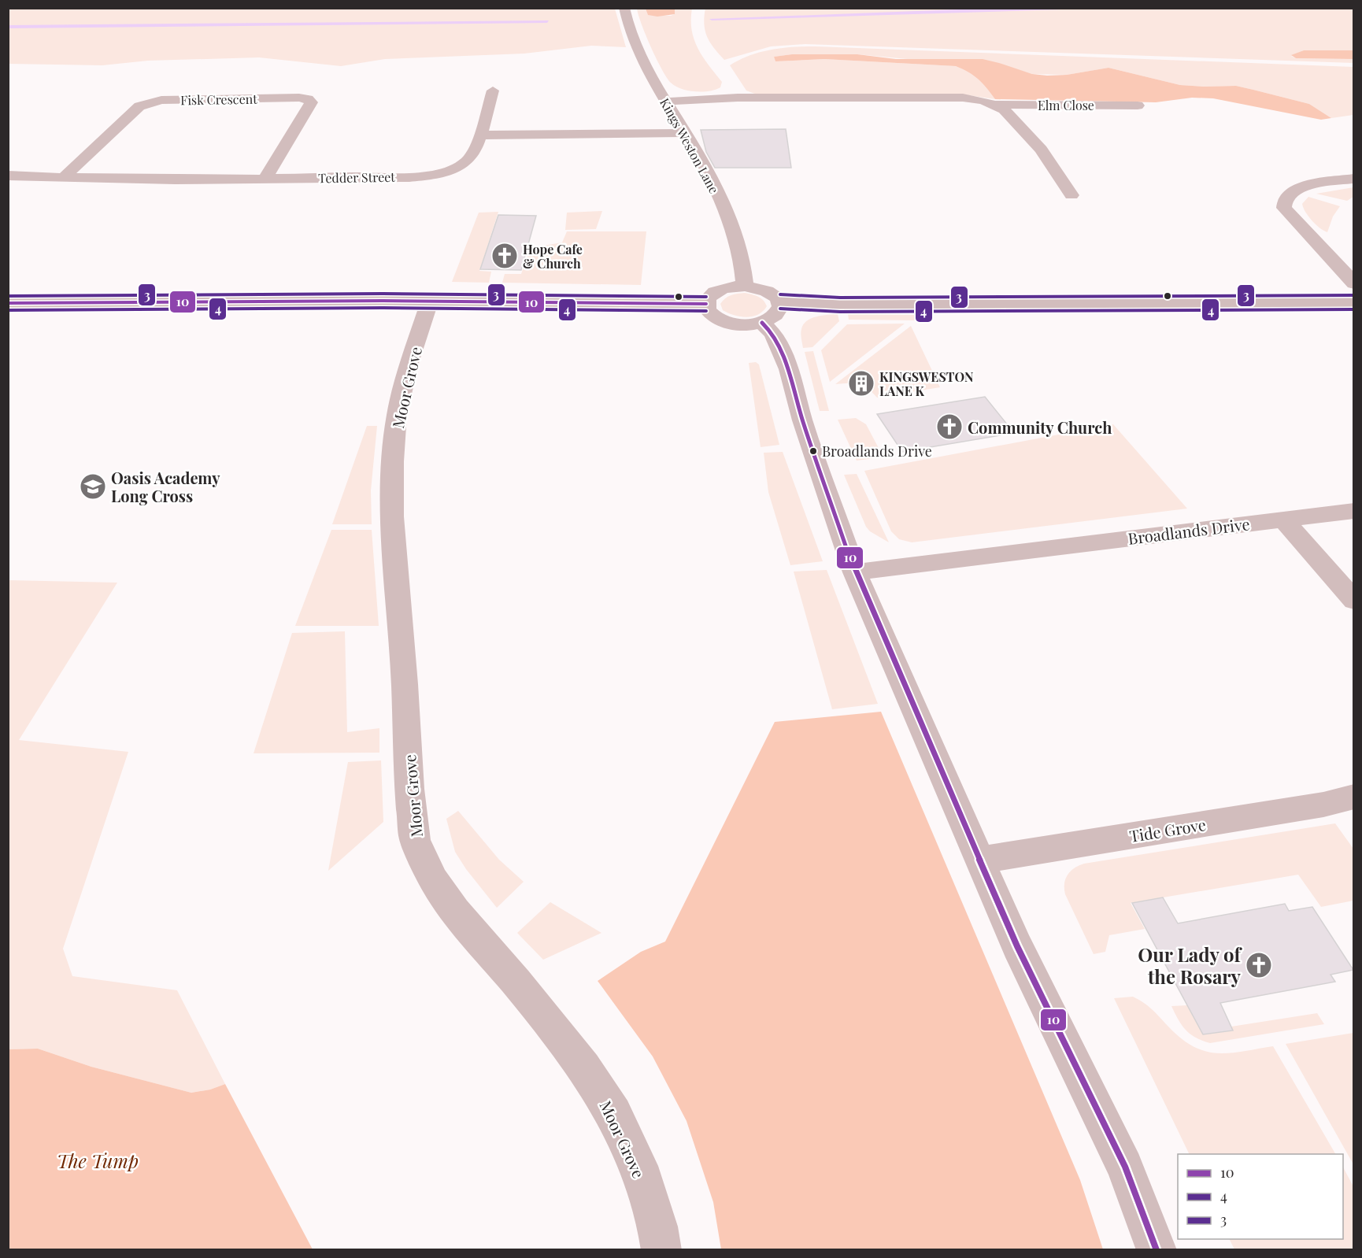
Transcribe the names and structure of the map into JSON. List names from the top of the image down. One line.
{"streets":{"street":["Fisk Crescent","Elm Close","Kings Weston Lane","Tedder Street","Moor Grove","Broadlands Drive","Tide Grove"]},"crossings":[["Fisk Crescent","Tedder Street"],["Elm Close","Kings Weston Lane"]],"parks":["The Tump"],"places":{"church":["Hope Cafe & Church","Community Church","Our Lady of the Rosary"],"building":["KINGSWESTON LANE K"],"other":["Broadlands Drive"],"school or university":["Oasis Academy Long Cross"]},"lines":["transit line 3","transit line 10","transit line 4"],"legend":["10","4","3"]}
